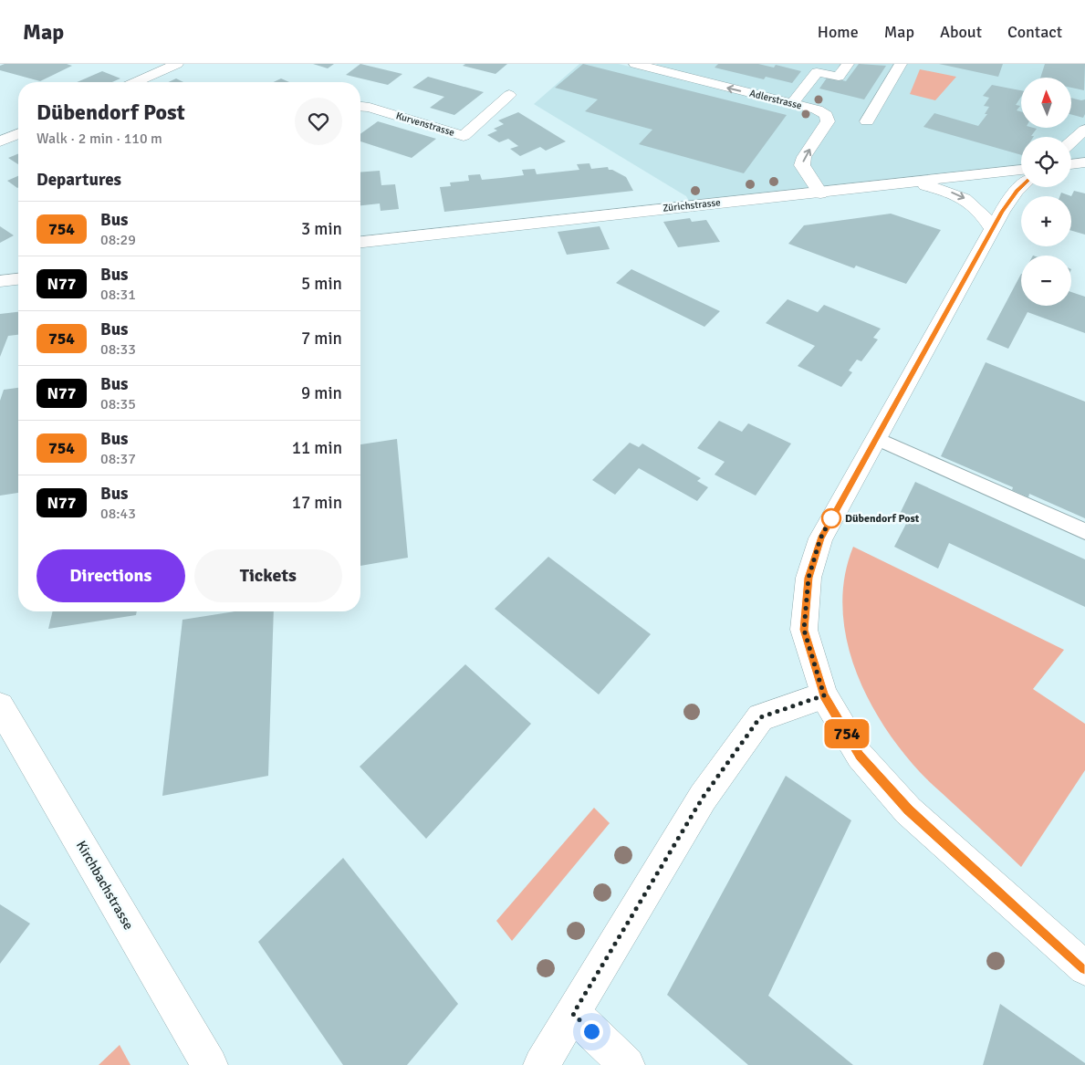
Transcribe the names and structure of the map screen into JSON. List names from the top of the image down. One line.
{"streets":{"street":["Adlerstrasse","Kurvenstrasse","Zürichstrasse","Kirchbachstrasse"]},"crossings":[["Adlerstrasse","Zürichstrasse"]],"places":["Dübendorf Post"],"lines":["bus line 754"],"north":"top","page":{"header":"Map","nav":["Home","Map","About","Contact"],"on_map":"754","map_buttons":["+","−"],"heading":[["Dübendorf Post","Walk · 2 min · 110 m"],"Departures"],"list":[{"mark":"754","name":"Bus","note":"08:29","value":"3 min"},{"mark":"N77","name":"Bus","note":"08:31","value":"5 min"},{"mark":"754","name":"Bus","note":"08:33","value":"7 min"},{"mark":"N77","name":"Bus","note":"08:35","value":"9 min"},{"mark":"754","name":"Bus","note":"08:37","value":"11 min"},{"mark":"N77","name":"Bus","note":"08:43","value":"17 min"}],"buttons":["Directions","Tickets"]}}
